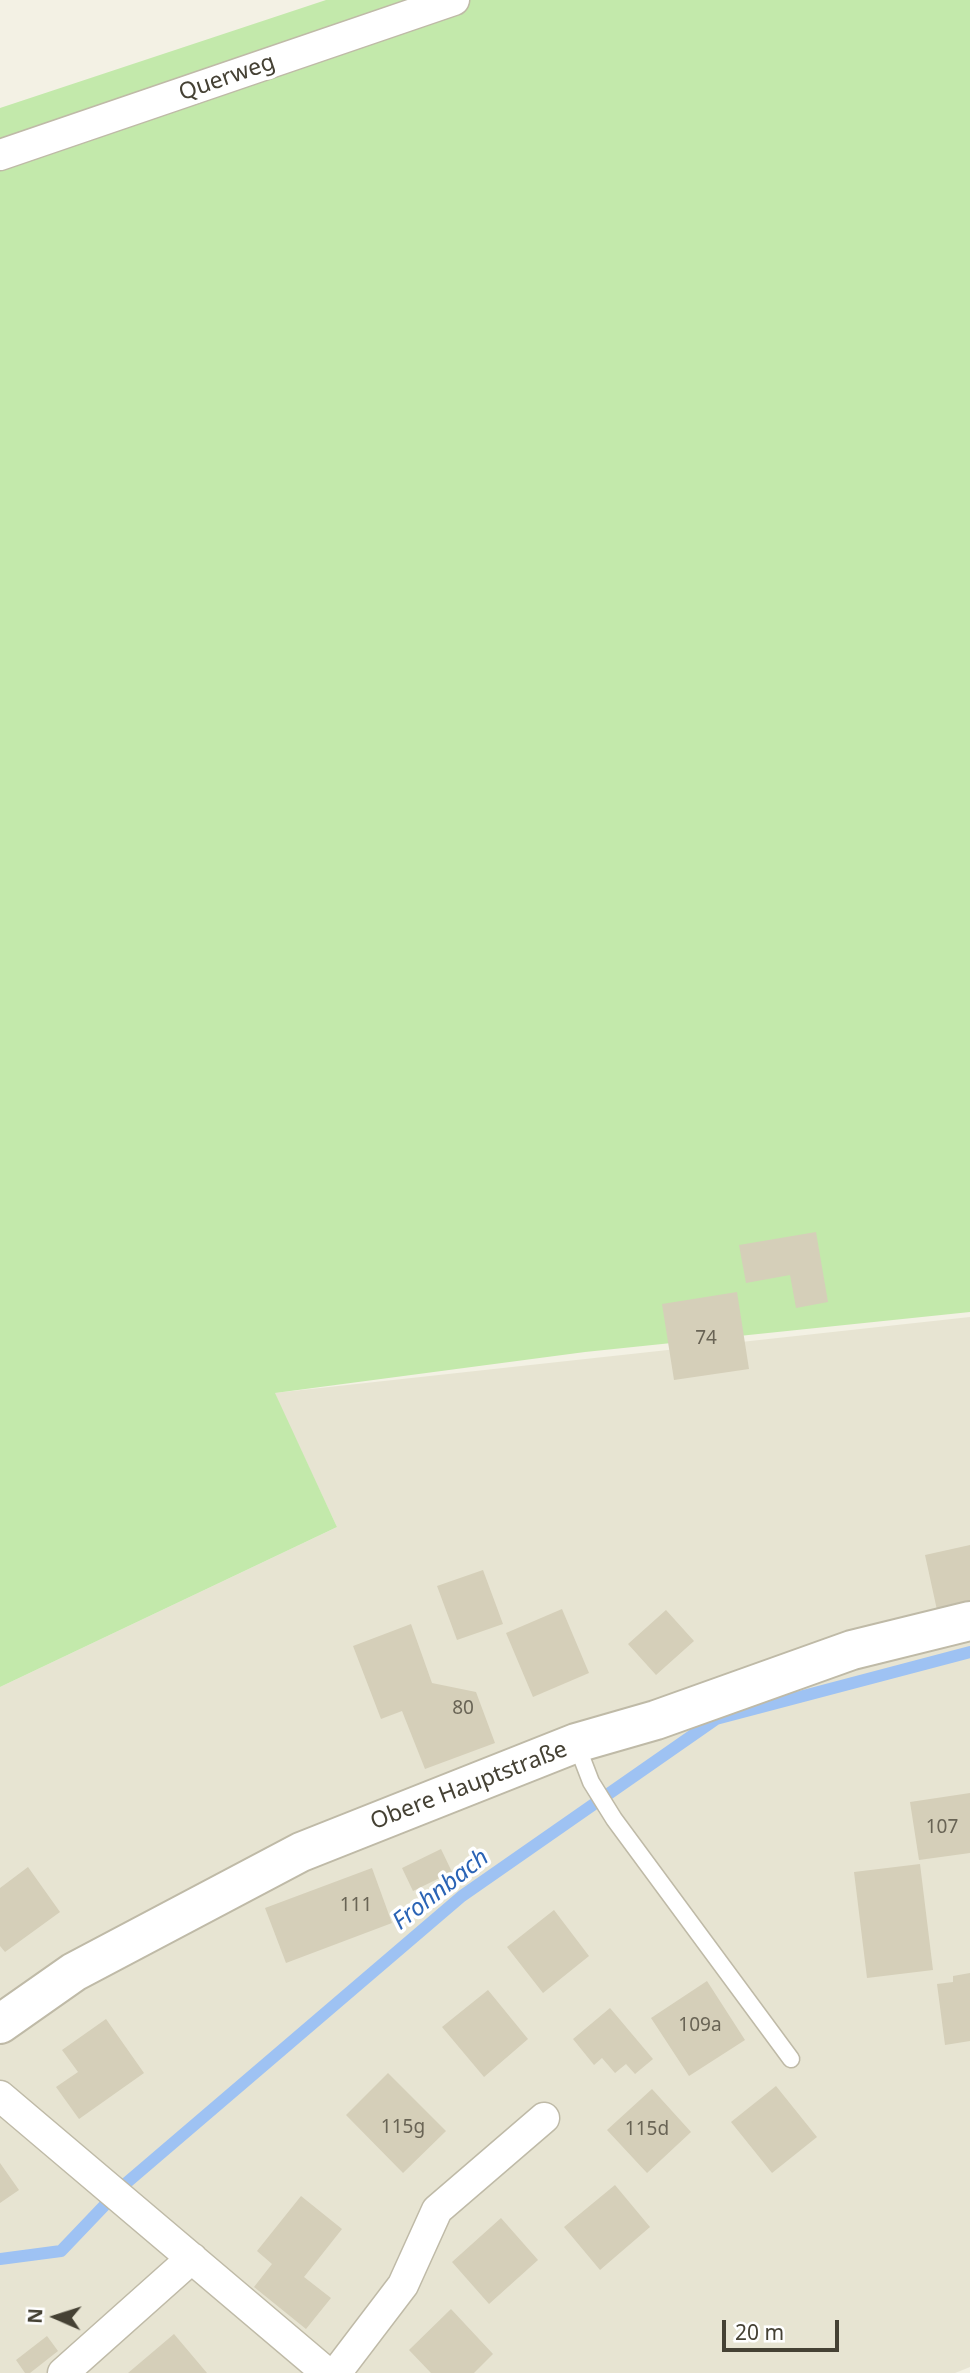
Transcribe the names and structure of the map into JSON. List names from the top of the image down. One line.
{"streets":{"street":["Querweg","Obere Hauptstraße"]},"water":["Frohnbach"],"house_numbers":["74","80","107","111","109a","115g","115d"],"scale_bar":"20 m","north":"left"}
